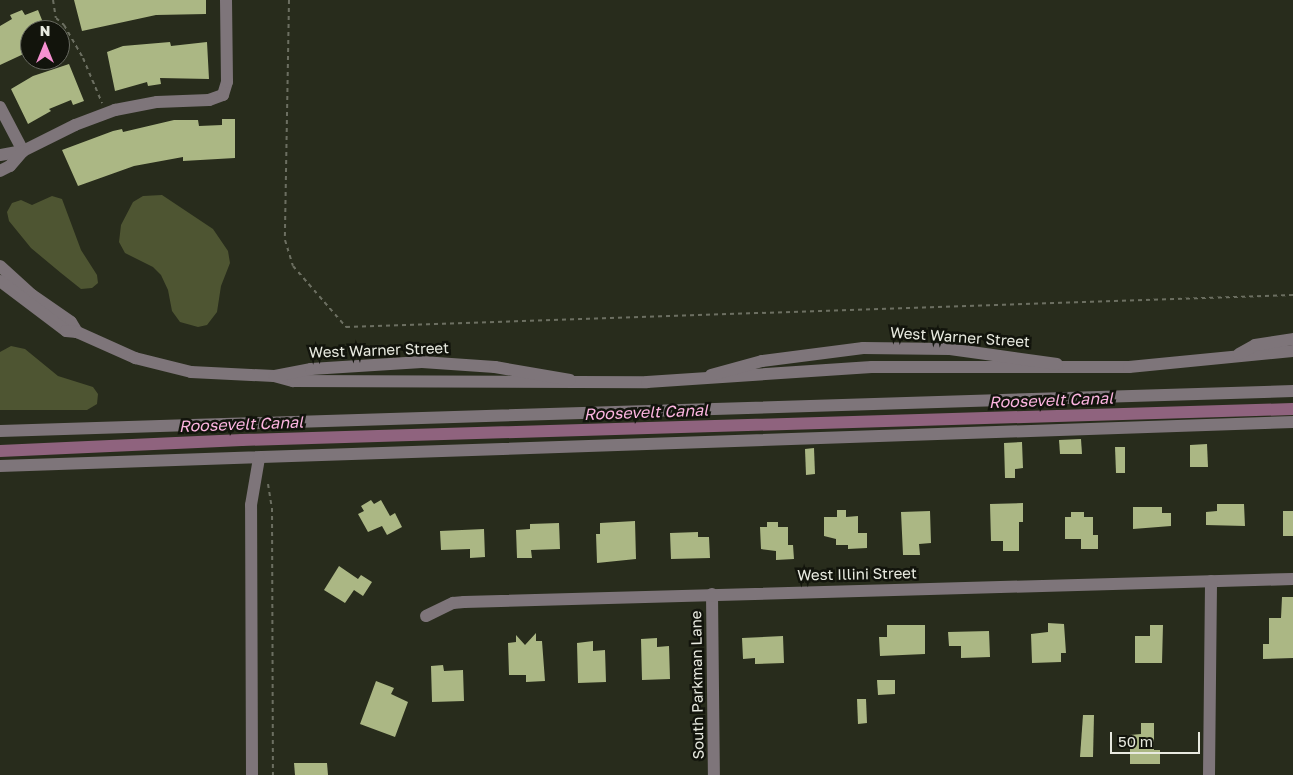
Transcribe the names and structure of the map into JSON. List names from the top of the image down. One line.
{"streets":{"street":["West Warner Street","West Illini Street","South Parkman Lane"]},"crossings":[["West Illini Street","South Parkman Lane"]],"water":["Roosevelt Canal"],"scale_bar":"50 m","north":"top"}
